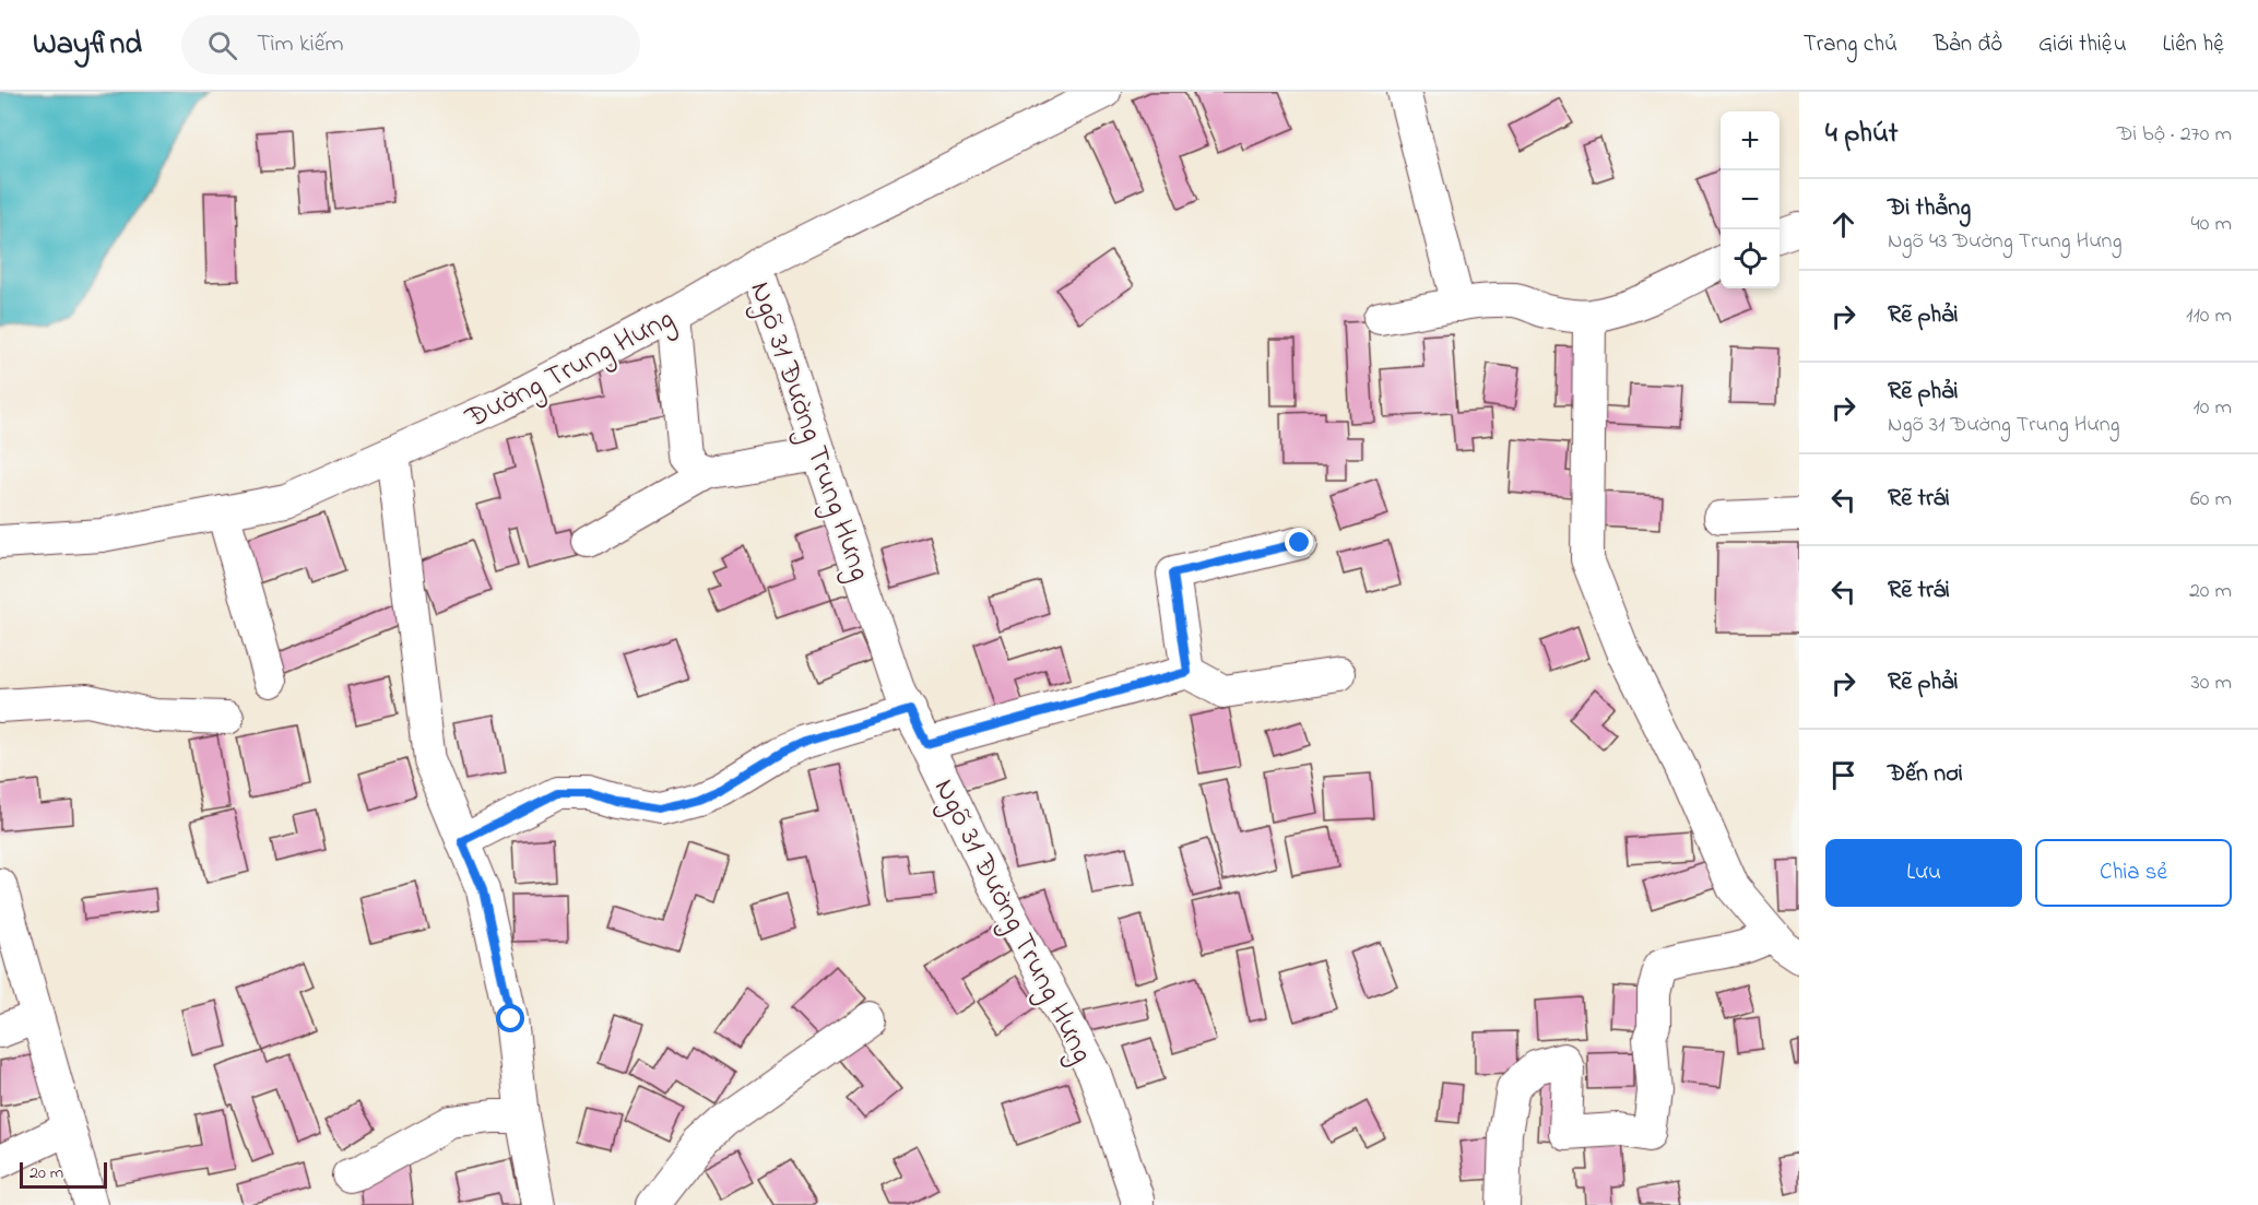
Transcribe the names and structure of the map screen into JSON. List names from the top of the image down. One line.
{"streets":{"street":["Đường Trung Hưng","Ngõ 31 Đường Trung Hưng"]},"crossings":[["Đường Trung Hưng","Ngõ 31 Đường Trung Hưng"]],"scale_bar":"20 m","page":{"header":"Wayfind","search":"Tìm kiếm","nav":["Trang chủ","Bản đồ","Giới thiệu","Liên hệ"],"heading":["4 phút","Đi bộ · 270 m"],"map_buttons":["+","−"],"list":[["Đi thẳng","Ngõ 43 Đường Trung Hưng","40 m"],["Rẽ phải","110 m"],["Rẽ phải","Ngõ 31 Đường Trung Hưng","10 m"],["Rẽ trái","60 m"],["Rẽ trái","20 m"],["Rẽ phải","30 m"],"Đến nơi"],"buttons":["Lưu","Chia sẻ"],"scale":"20 m"}}
